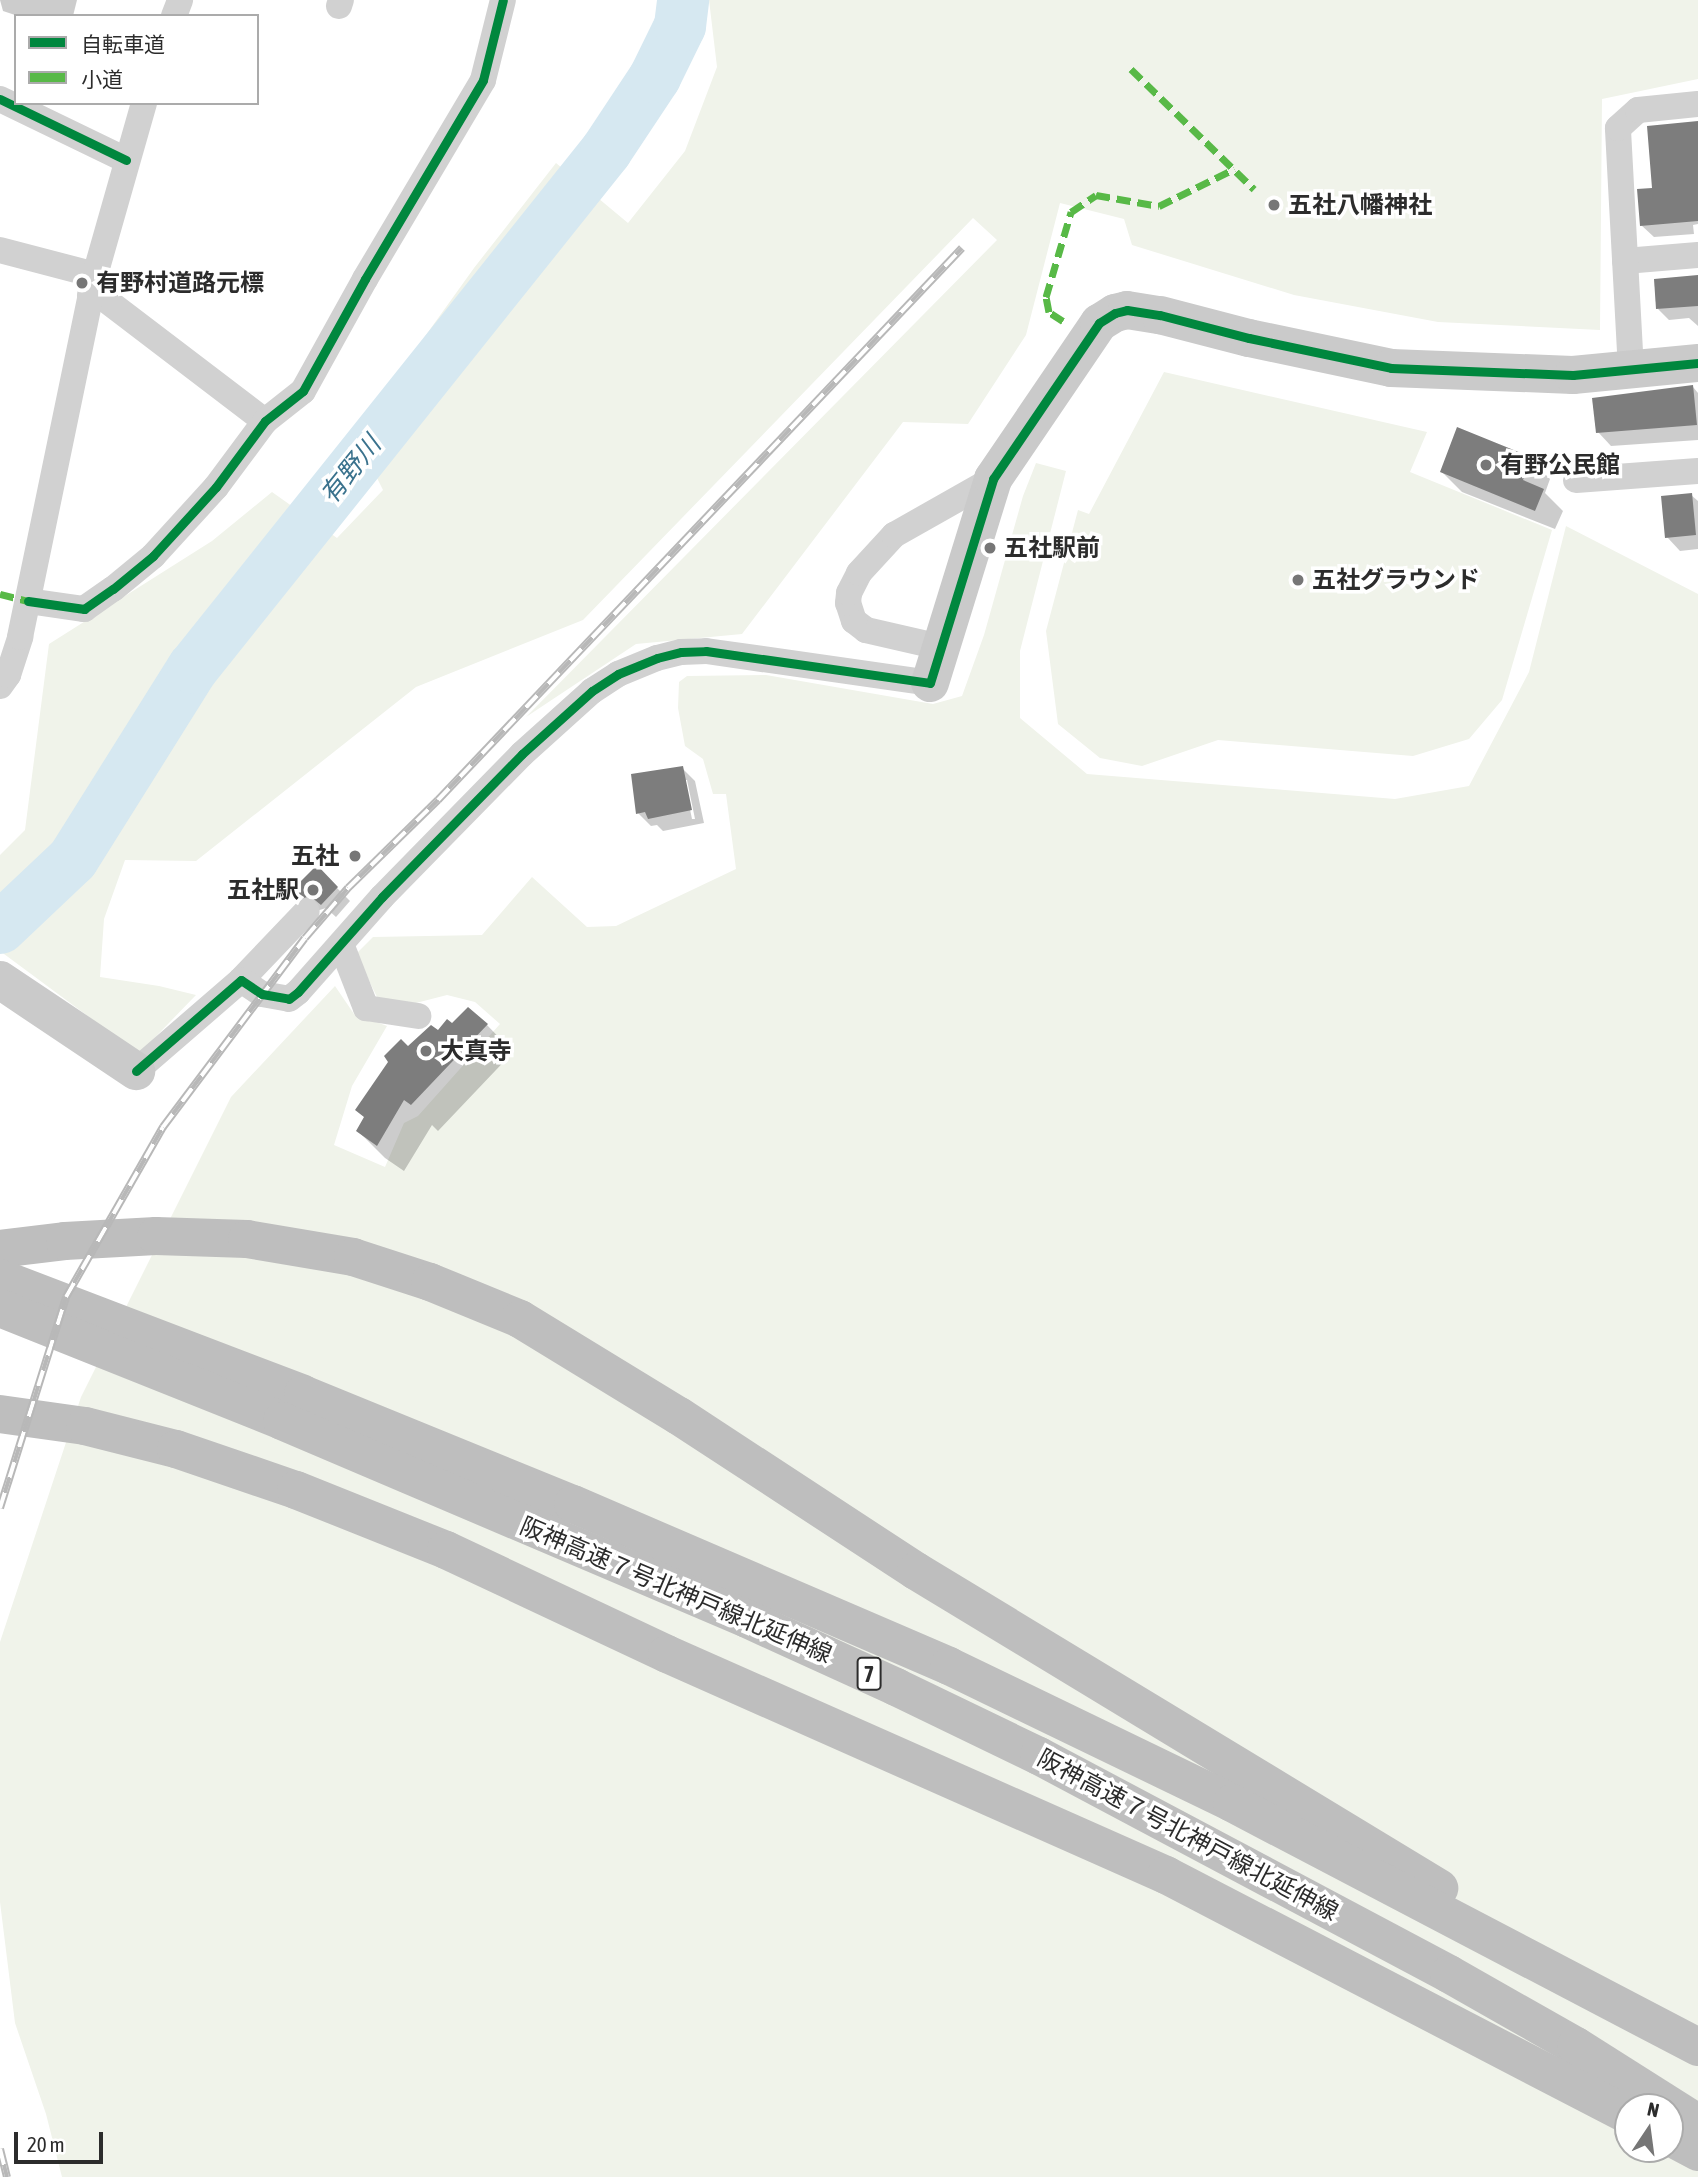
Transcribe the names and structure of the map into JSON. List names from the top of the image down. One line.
{"streets":{"highway":["阪神高速７号北神戸線北延伸線","7"]},"water":["有野川"],"places":["五社八幡神社","有野村道路元標","有野公民館","五社駅前","五社グラウンド","五社","五社駅","大真寺"],"legend":["自転車道","小道"],"scale_bar":"20 m","north":"top"}
